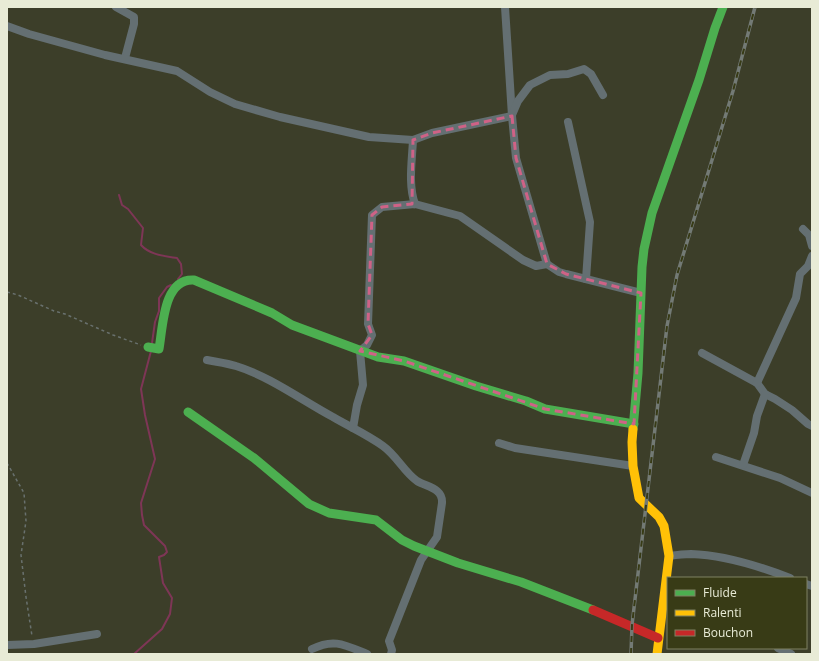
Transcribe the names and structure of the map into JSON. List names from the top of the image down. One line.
{"legend":["Fluide","Ralenti","Bouchon"]}
